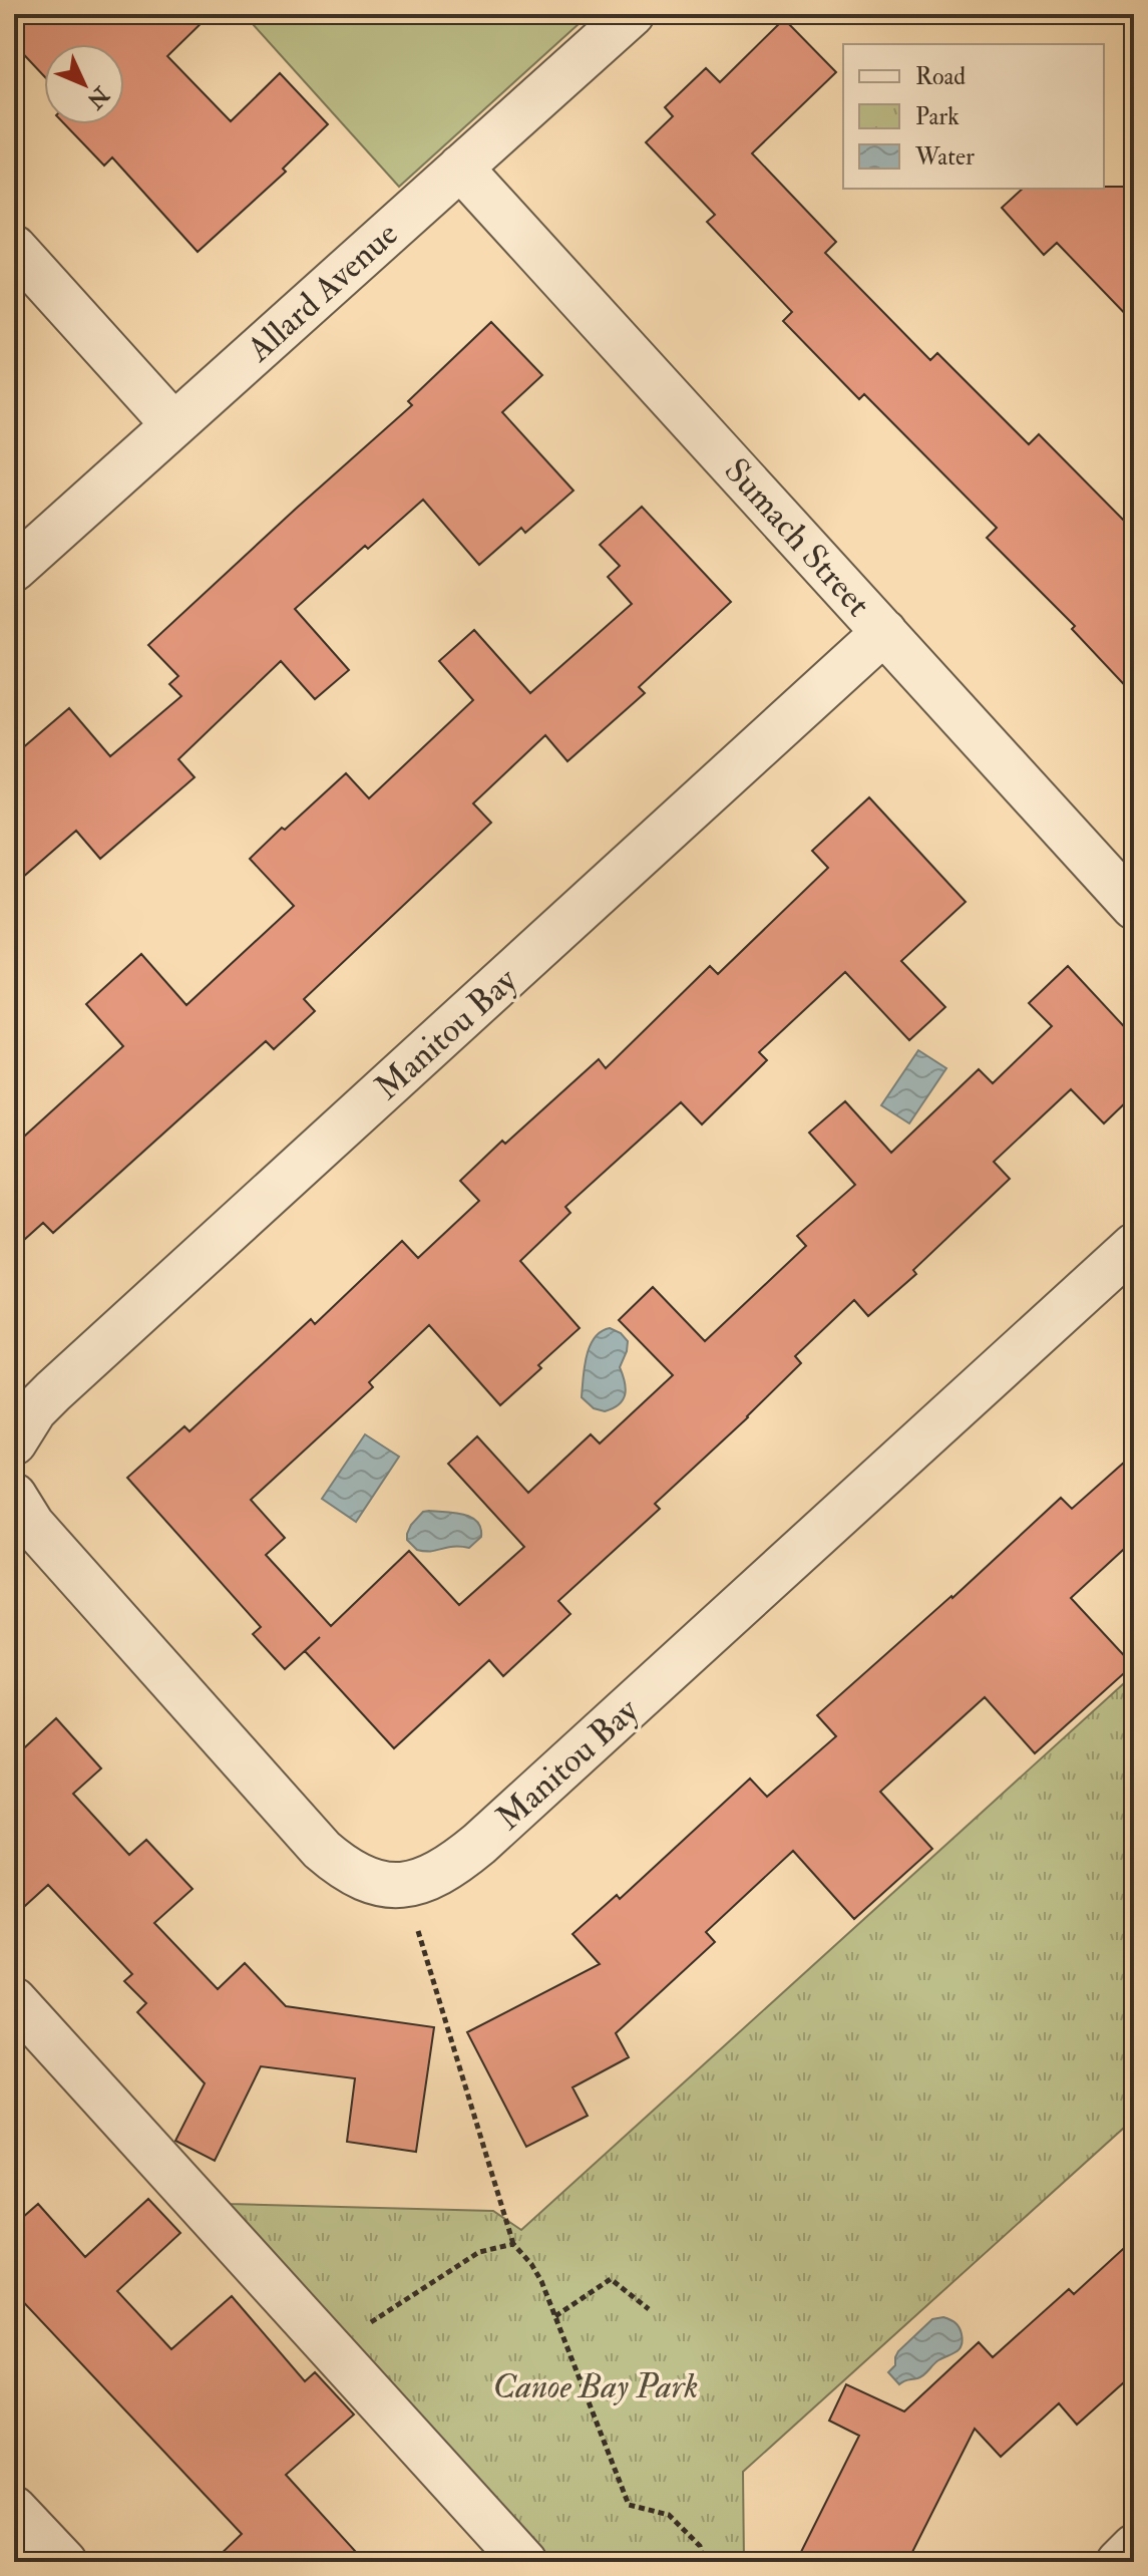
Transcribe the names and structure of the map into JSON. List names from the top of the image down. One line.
{"streets":{"street":["Allard Avenue","Sumach Street","Manitou Bay"]},"crossings":[["Allard Avenue","Sumach Street"],["Sumach Street","Manitou Bay"]],"parks":["Canoe Bay Park"],"legend":["Road","Park","Water"],"north":"bottom right"}
